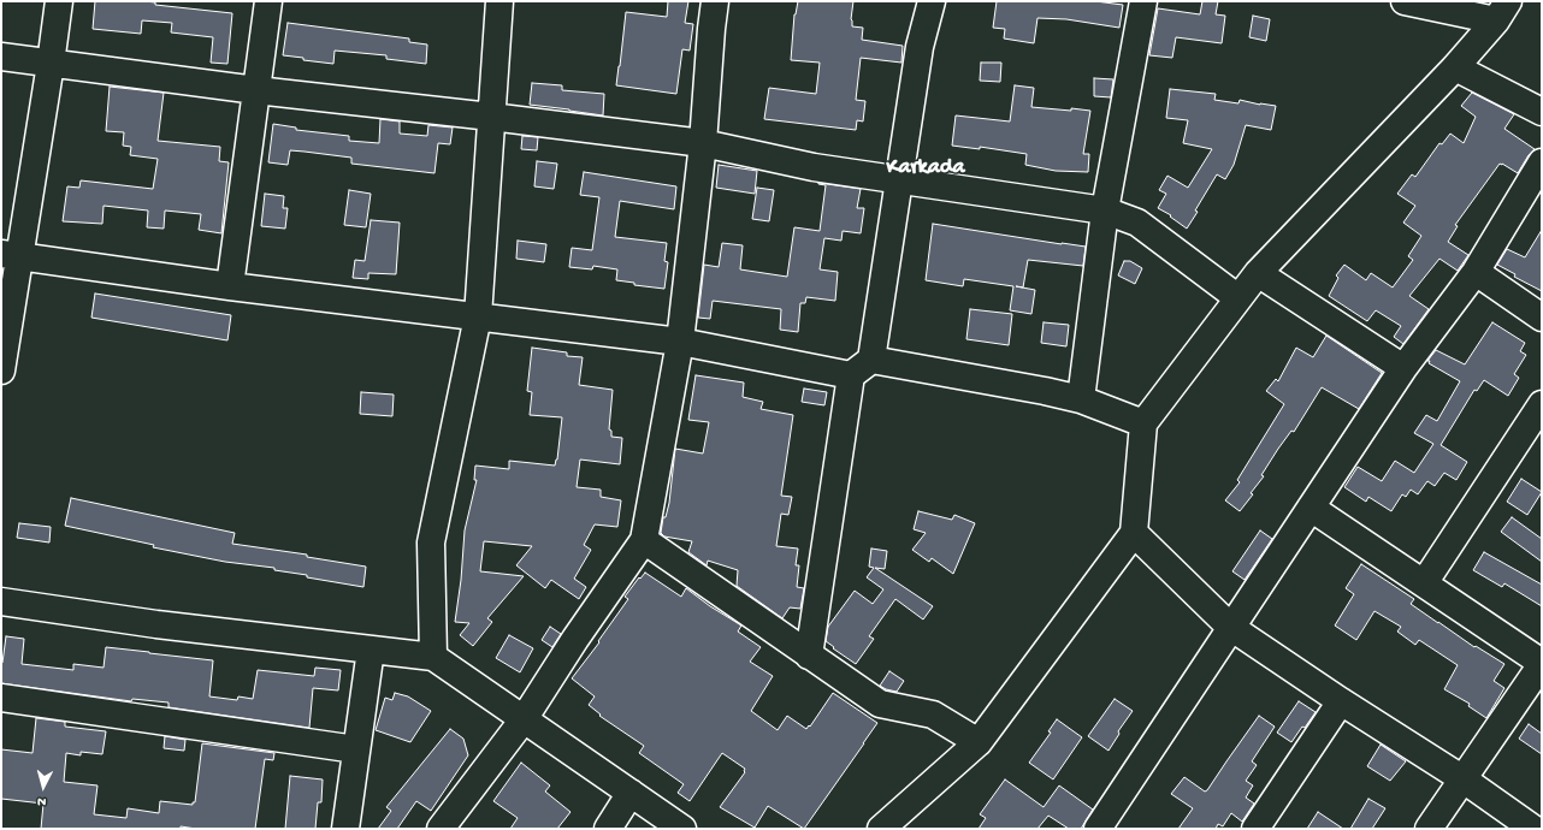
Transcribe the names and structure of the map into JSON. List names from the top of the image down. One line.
{"districts":["Karkada"],"north":"bottom"}
